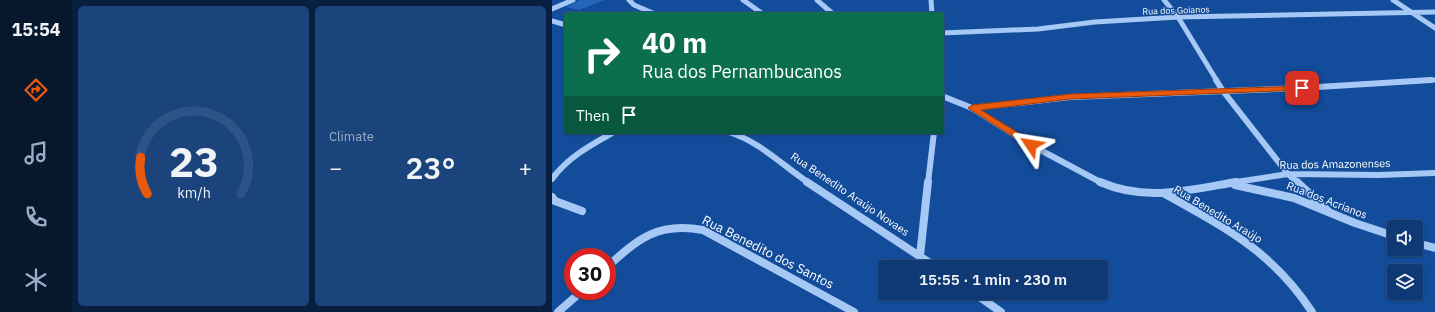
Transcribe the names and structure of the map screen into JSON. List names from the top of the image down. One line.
{"streets":{"street":["Rua dos Goianos","Rua dos Amazonenses","Rua Benedito Araújo Novaes","Rua dos Acrianos","Rua Benedito Araújo","Rua Benedito dos Santos"]},"crossings":[["Rua dos Amazonenses","Rua dos Acrianos"],["Rua dos Amazonenses","Rua Benedito Araújo"]],"page":{"tabs":"15:54","tile":"Climate","turn":["40 m","Rua dos Pernambucanos"],"then":"Then","heat":["−","23°","+"],"limit":"30","trip":"15:55 · 1 min · 230 m","gauge":["23","km/h"]}}
